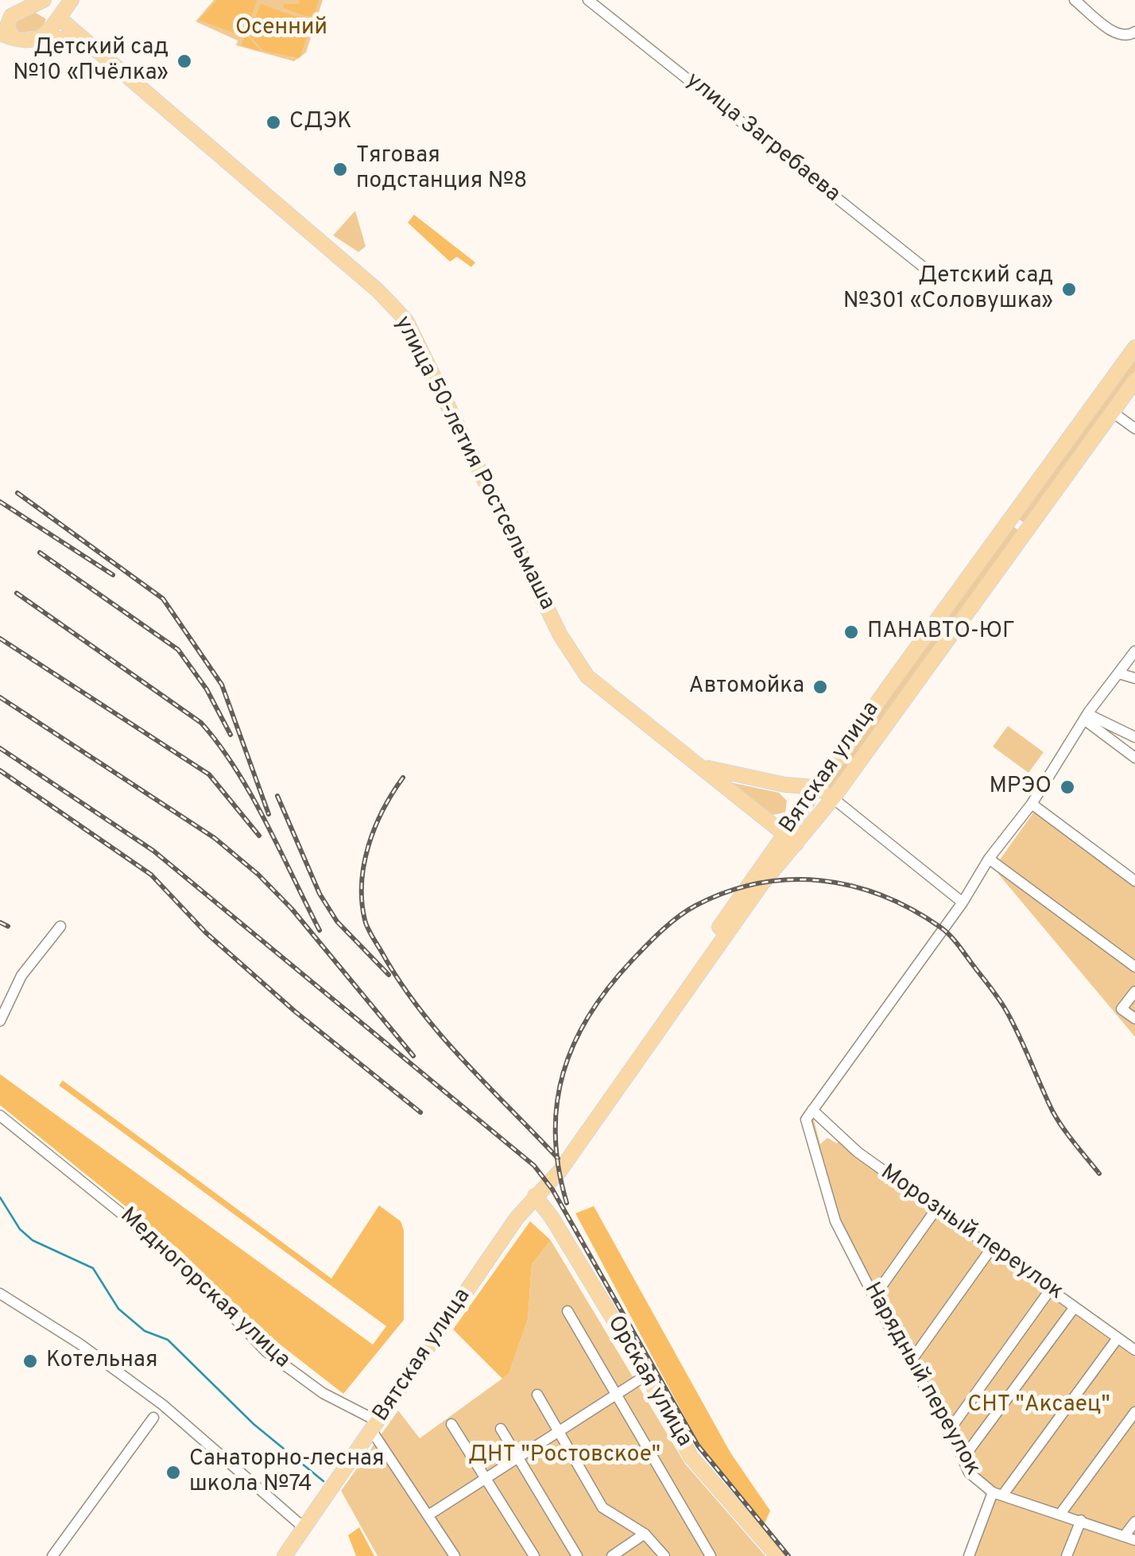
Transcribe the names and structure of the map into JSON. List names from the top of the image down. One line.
{"streets":{"main road":["улица 50-летия Ростсельмаша","Вятская улица","Орская улица"],"street":["улица Загребаева","Морозный переулок","Медногорская улица","Нарядный переулок"]},"crossings":[["улица 50-летия Ростсельмаша","Вятская улица"],["Вятская улица","Медногорская улица"],["Вятская улица","Орская улица"],["Морозный переулок","Нарядный переулок"]],"parks":["Осенний","СНТ \"Аксаец\"","ДНТ \"Ростовское\""],"places":["Детский сад №10 «Пчёлка»","СДЭК","Тяговая подстанция №8","Детский сад №301 «Соловушка»","ПАНАВТО-ЮГ","Автомойка","МРЭО","Котельная","Санаторно-лесная школа №74"]}
